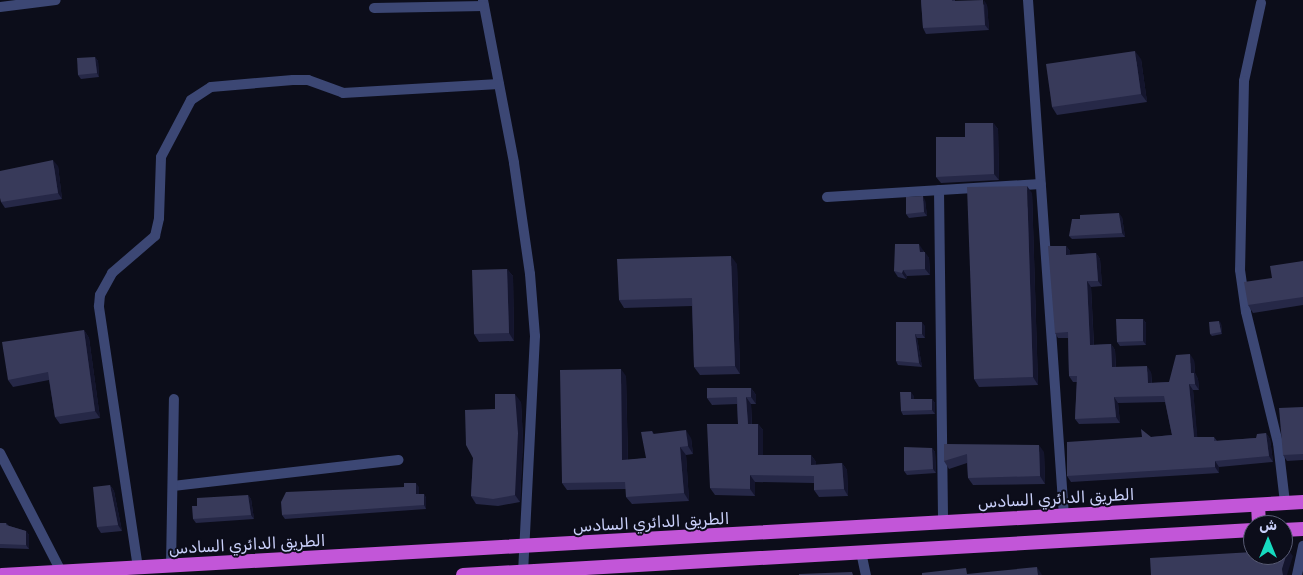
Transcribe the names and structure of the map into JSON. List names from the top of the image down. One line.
{"streets":{"highway":["الطريق الدائري السادس"]},"north":"top"}
